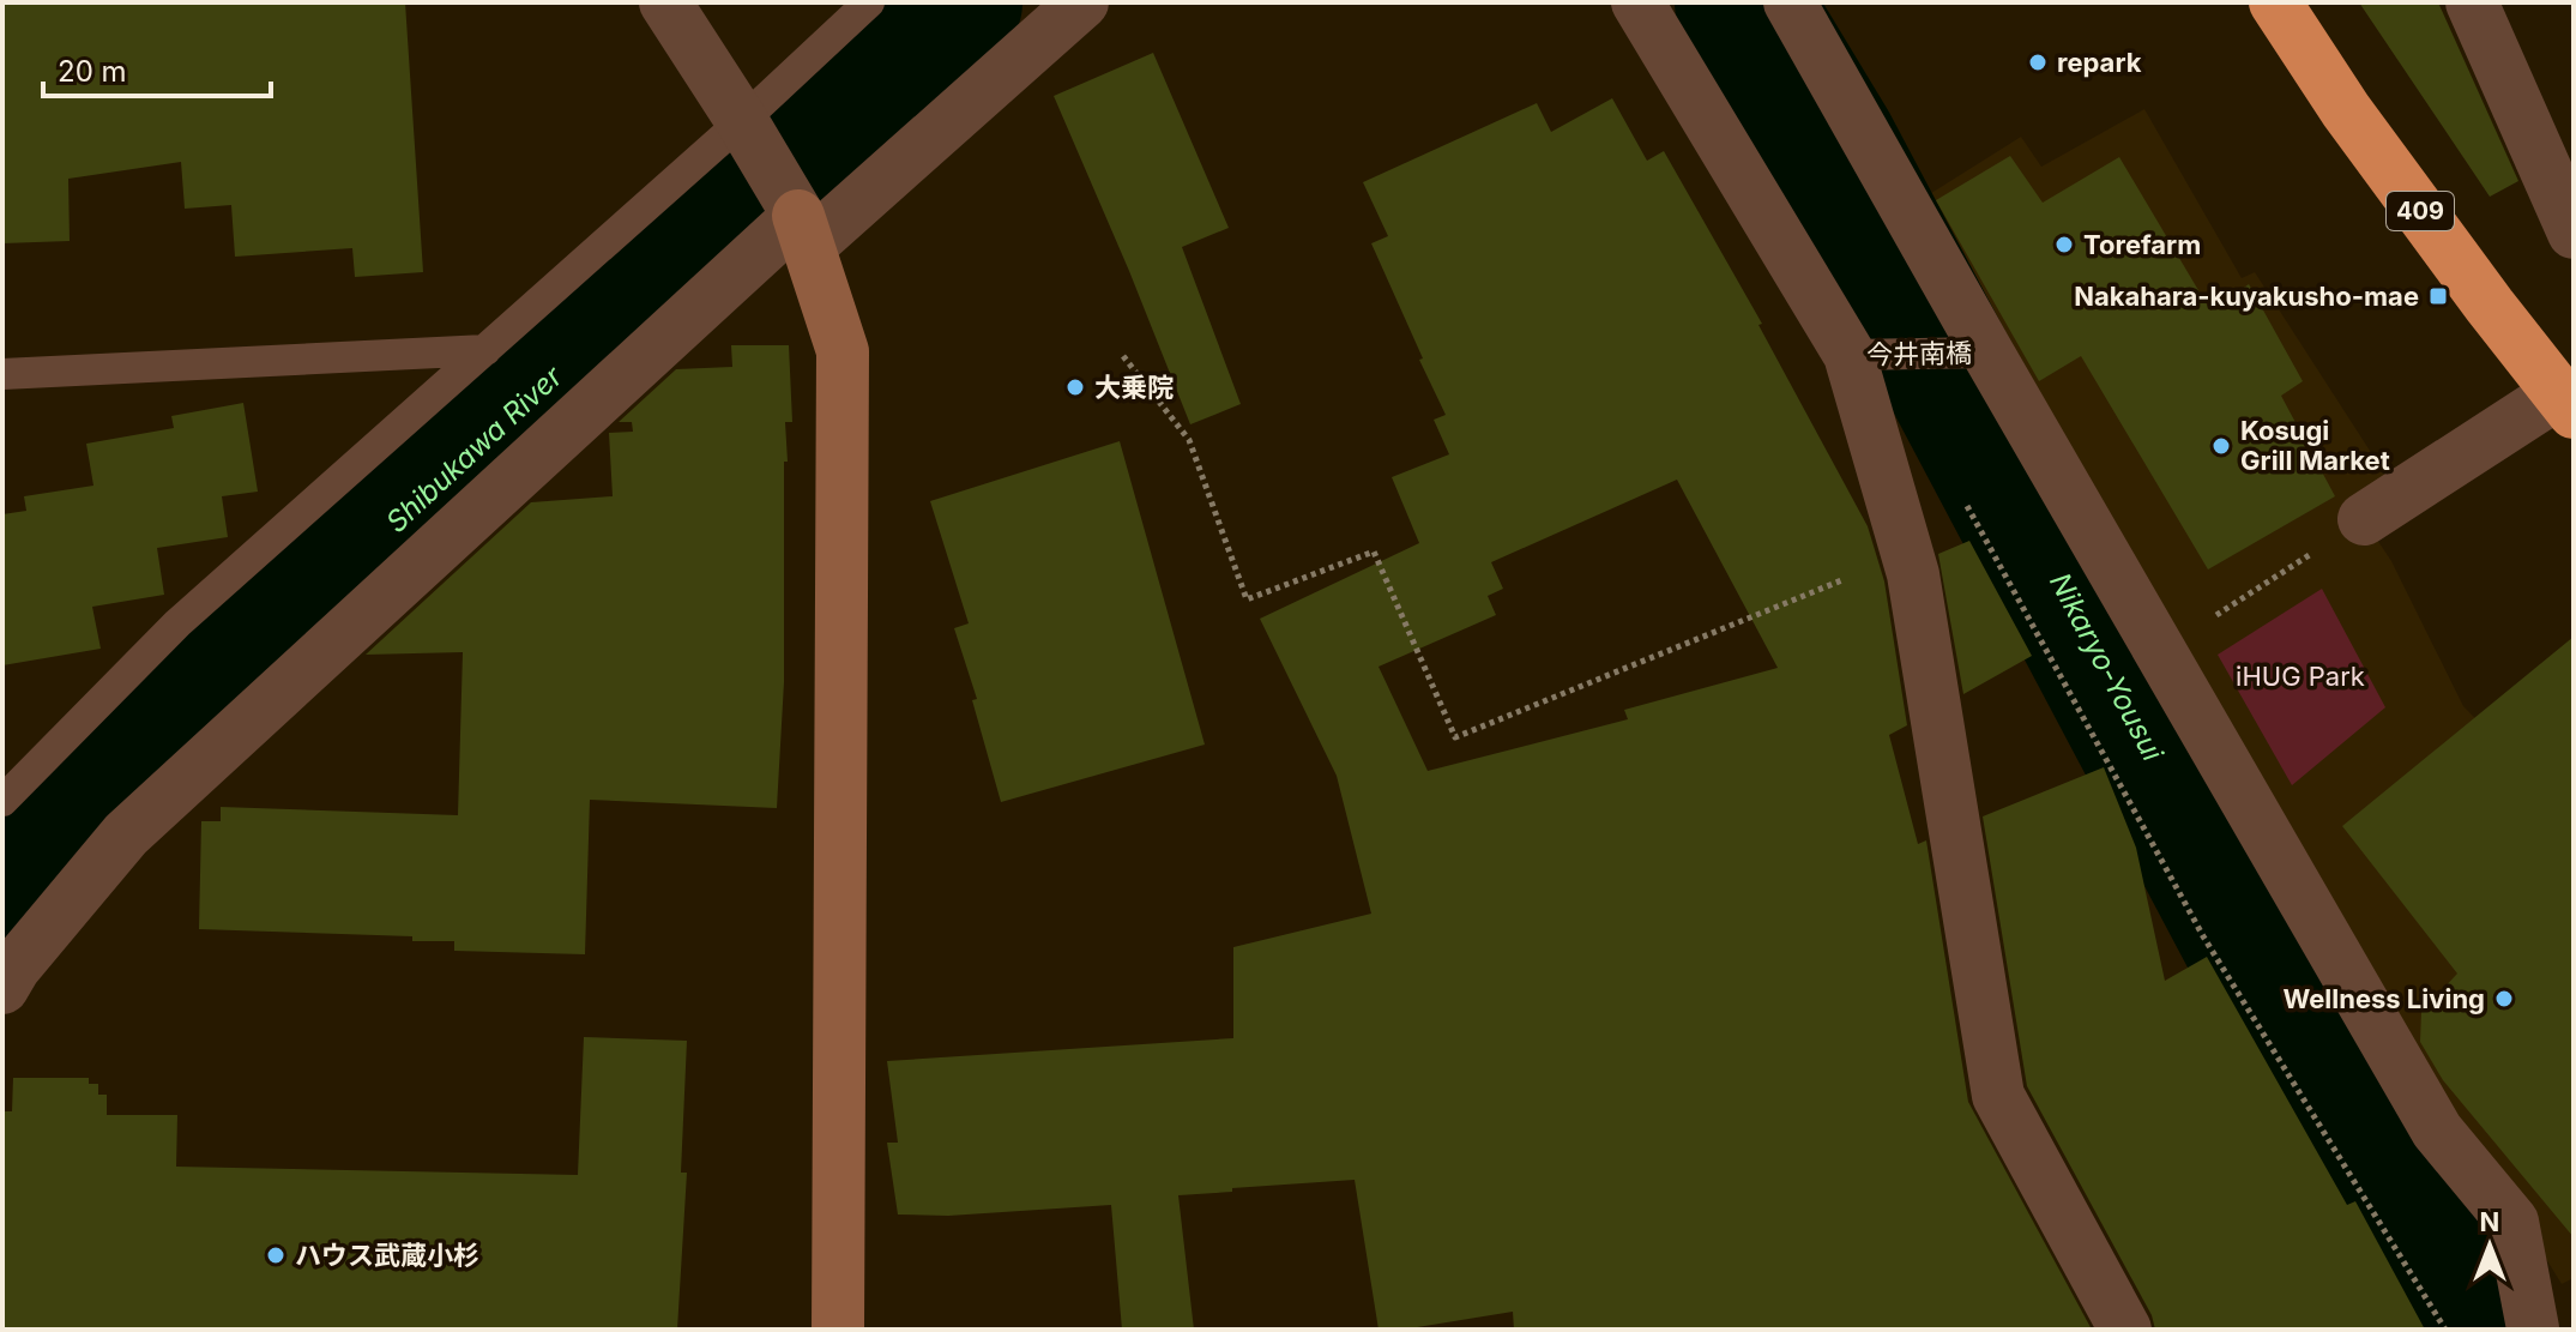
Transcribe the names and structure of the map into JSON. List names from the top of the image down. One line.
{"streets":{"highway":["409"],"lane":["今井南橋"]},"water":["Shibukawa River","Nikaryo-Yousui"],"parks":["iHUG Park"],"places":{"other":["repark","Torefarm","大乗院","Kosugi Grill Market","Wellness Living","ハウス武蔵小杉"],"transit":["Nakahara-kuyakusho-mae"]},"scale_bar":"20 m","north":"top"}
